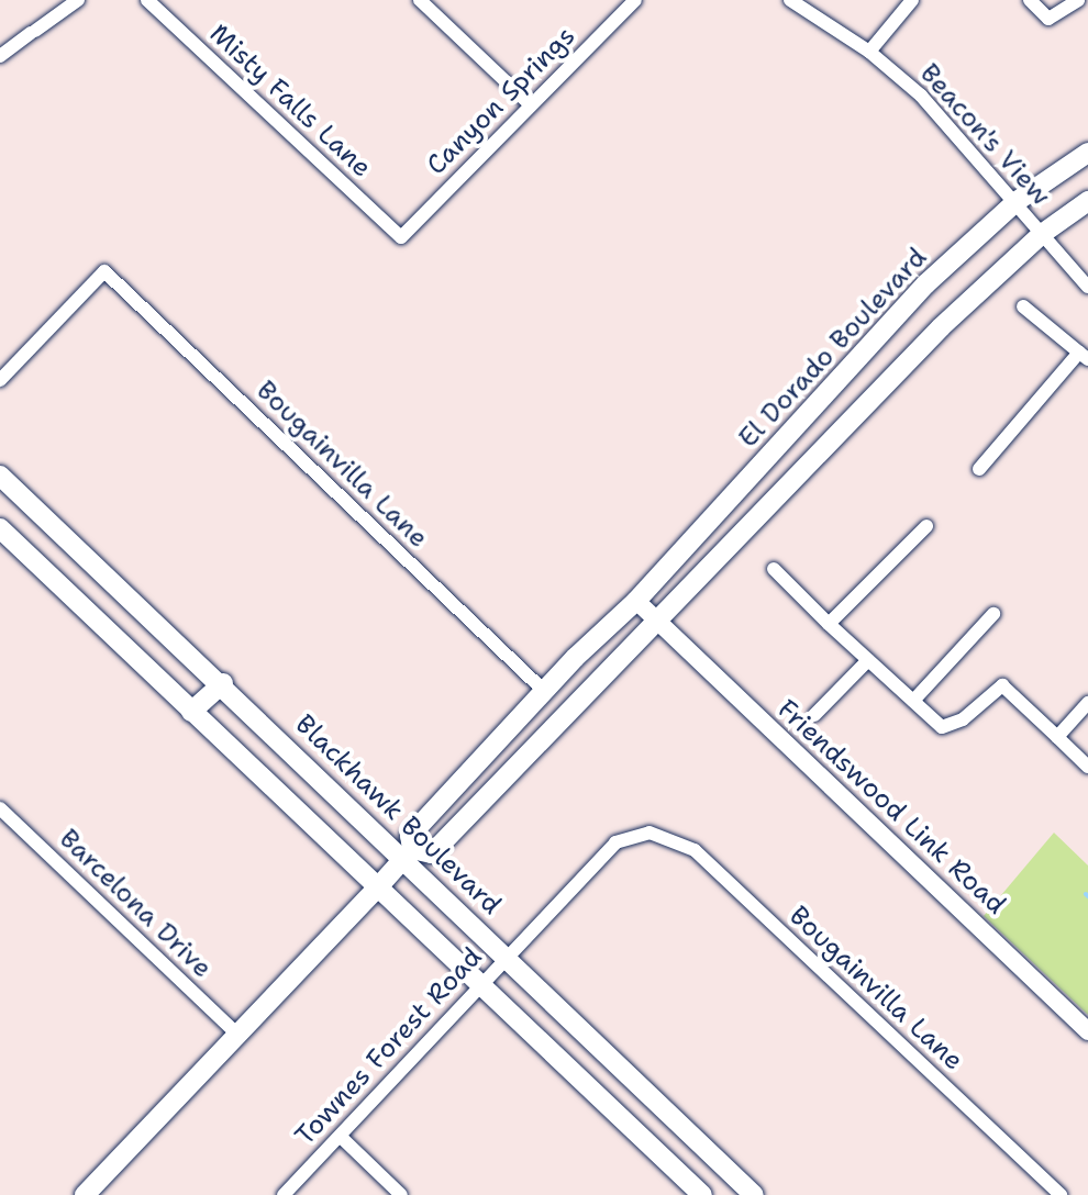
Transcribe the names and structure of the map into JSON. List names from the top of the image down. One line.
{"streets":{"main road":["El Dorado Boulevard","Blackhawk Boulevard"],"street":["Misty Falls Lane","Canyon Springs","Beacon's View","Bougainvilla Lane","Friendswood Link Road","Barcelona Drive","Townes Forest Road"]},"crossings":[["Misty Falls Lane","Canyon Springs"],["Beacon's View","El Dorado Boulevard"],["El Dorado Boulevard","Friendswood Link Road"],["Bougainvilla Lane","Townes Forest Road"],["Blackhawk Boulevard","Townes Forest Road"]]}
